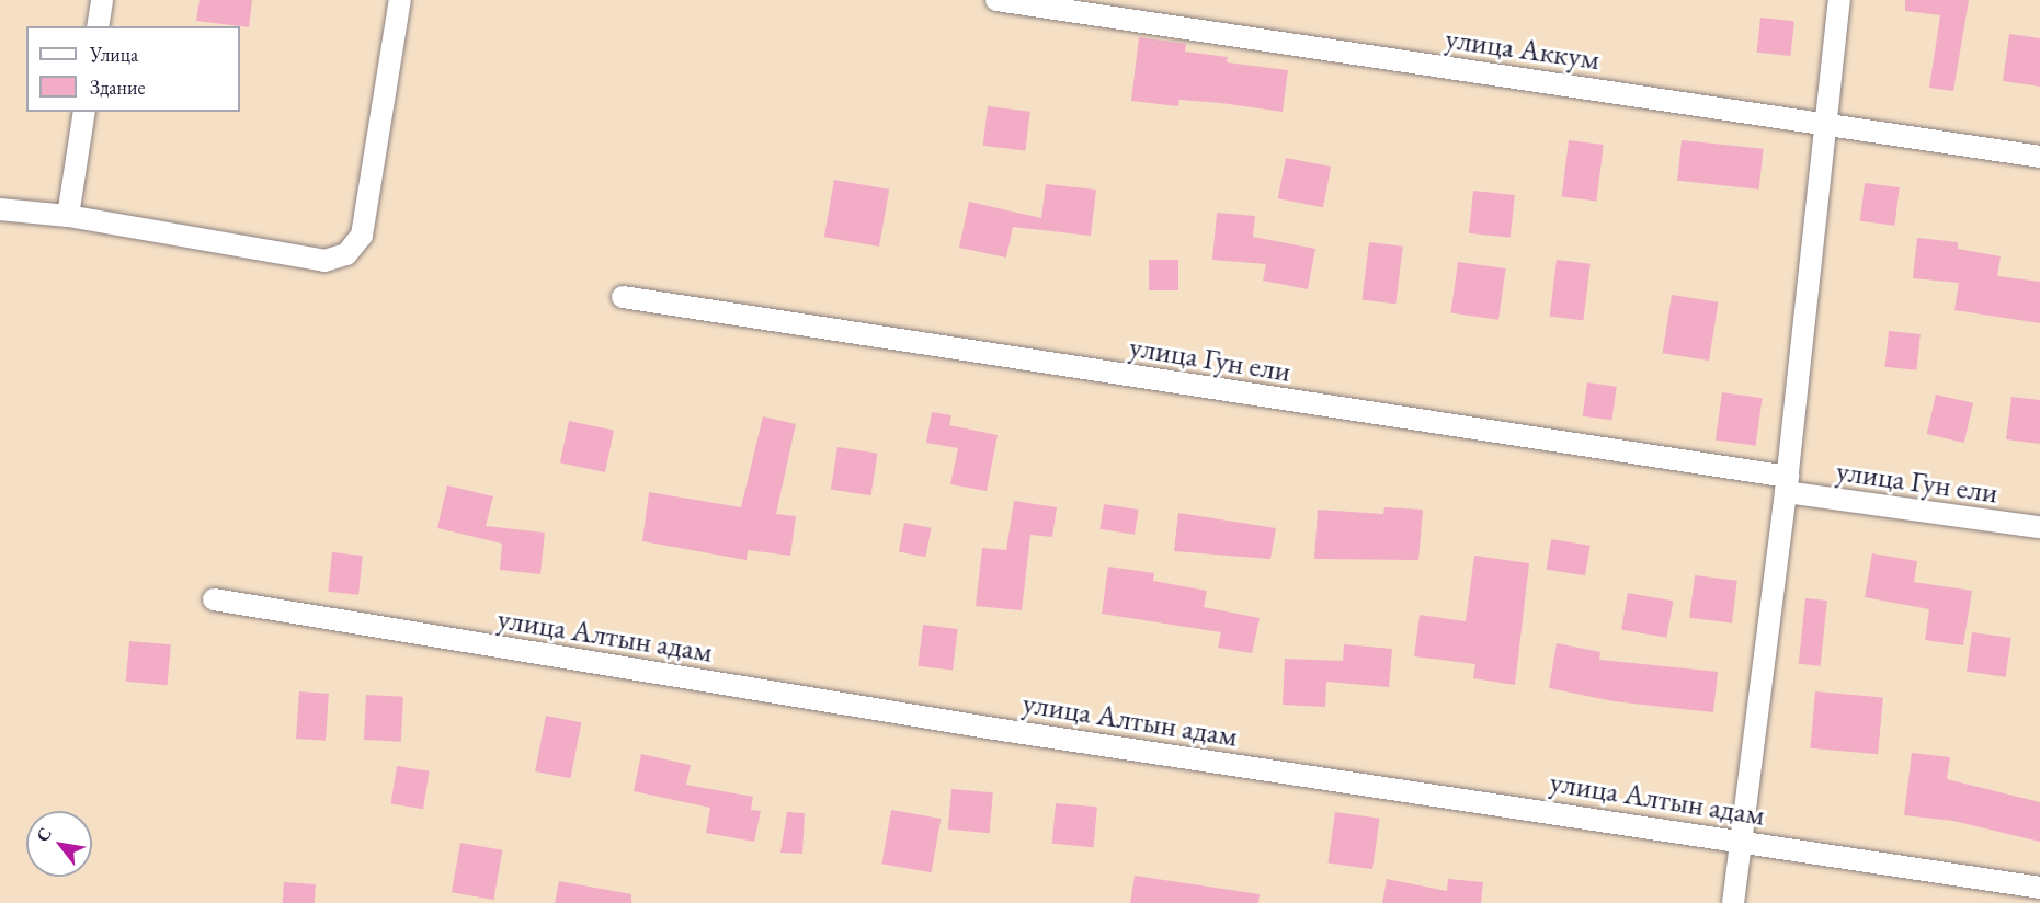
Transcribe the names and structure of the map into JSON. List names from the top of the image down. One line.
{"streets":{"street":["улица Аккум","улица Гун ели","улица Алтын адам"]},"legend":["Улица","Здание"],"north":"top left"}
